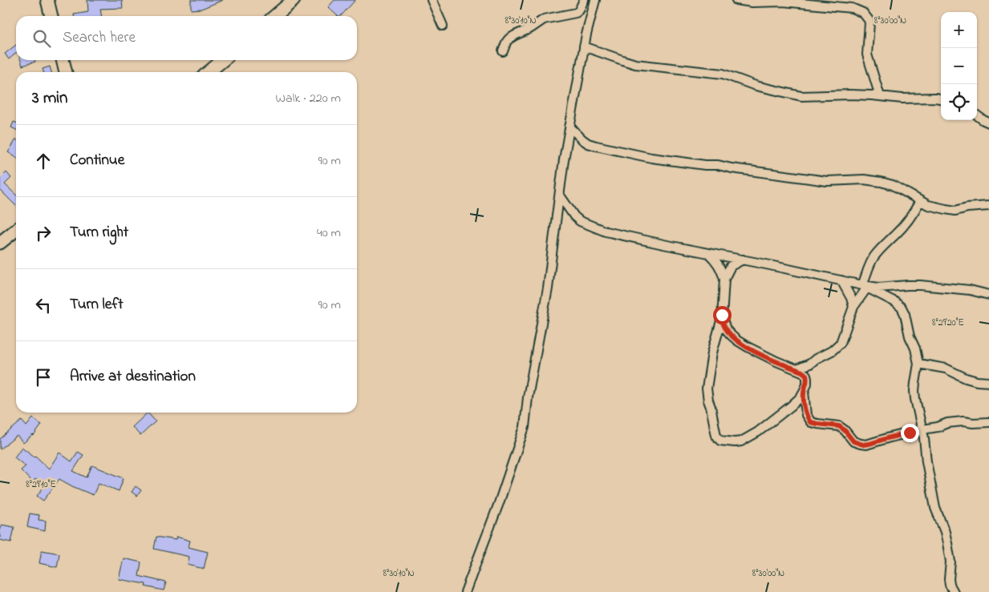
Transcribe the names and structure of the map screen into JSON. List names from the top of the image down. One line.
{"page":{"map_buttons":["+","−"],"search":"Search here","heading":["3 min","Walk · 220 m"],"list":[["Continue","90 m"],["Turn right","40 m"],["Turn left","90 m"],"Arrive at destination"]},"coordinates":["8°30'10\"N","8°30'00\"N","8°29'20\"E","8°29'10\"E"]}
